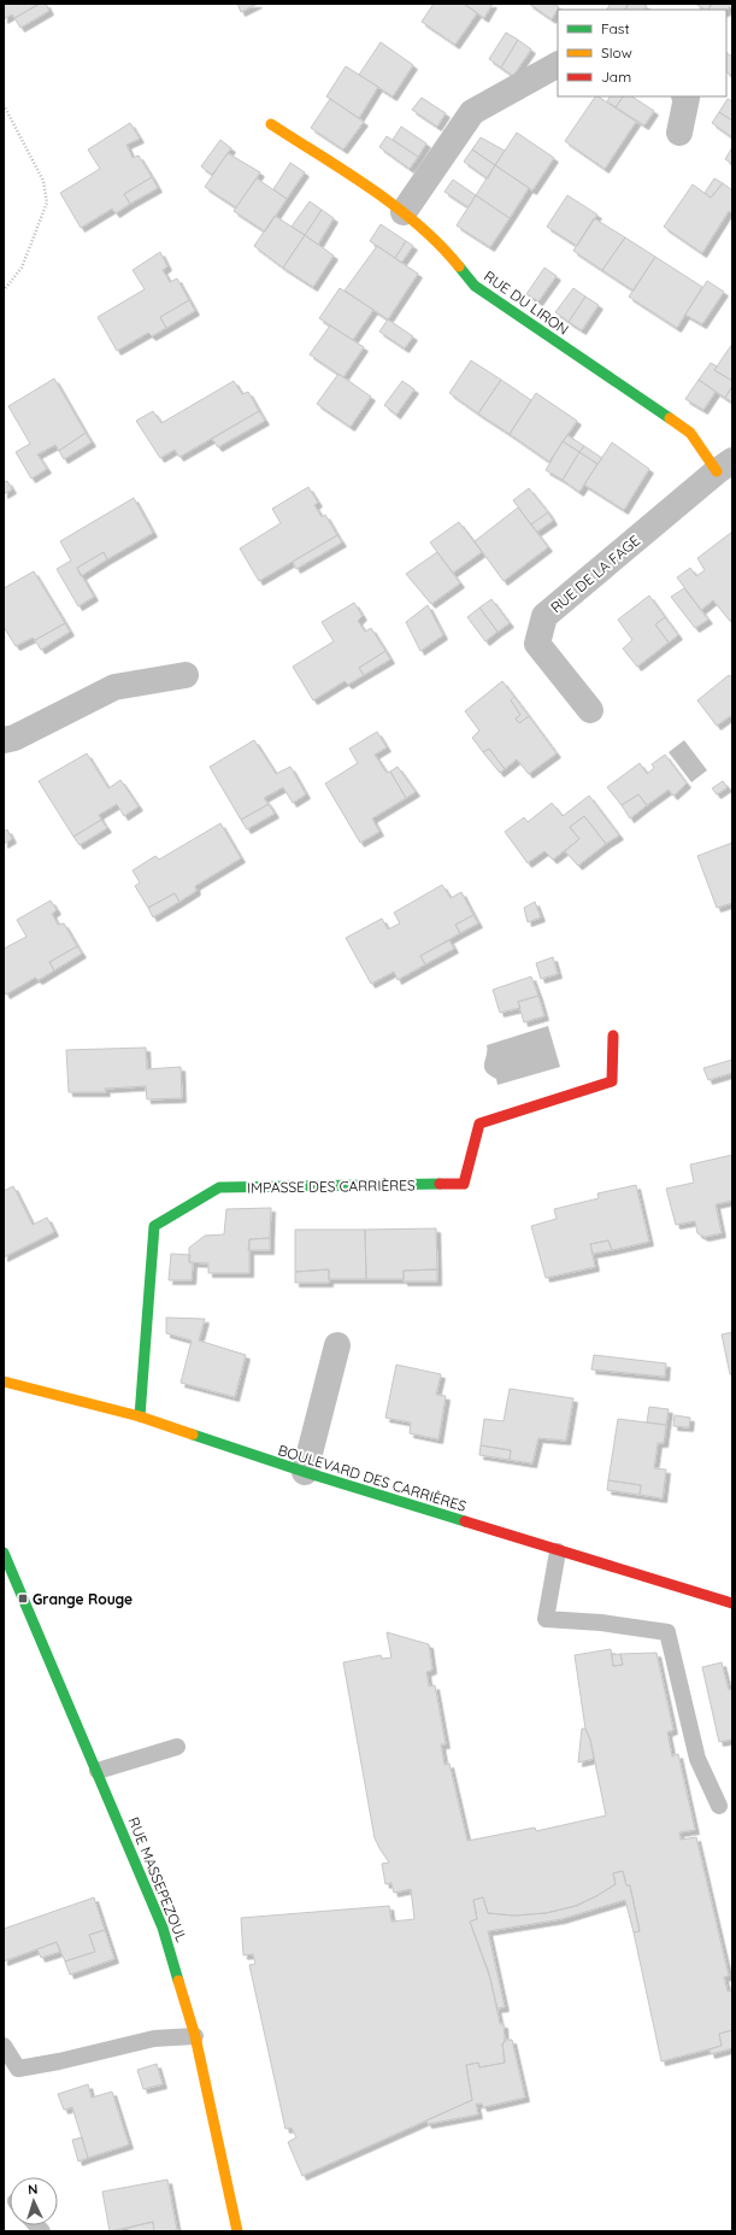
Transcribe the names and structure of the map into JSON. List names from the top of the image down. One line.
{"streets":{"street":["RUE DU LIRON","RUE DE LA FAGE","IMPASSE DES CARRIÈRES","BOULEVARD DES CARRIÈRES","RUE MASSEPEZOUL"]},"crossings":[["RUE DU LIRON","RUE DE LA FAGE"],["IMPASSE DES CARRIÈRES","BOULEVARD DES CARRIÈRES"]],"places":{"transit":["Grange Rouge"]},"legend":["Fast","Slow","Jam"],"north":"top"}
